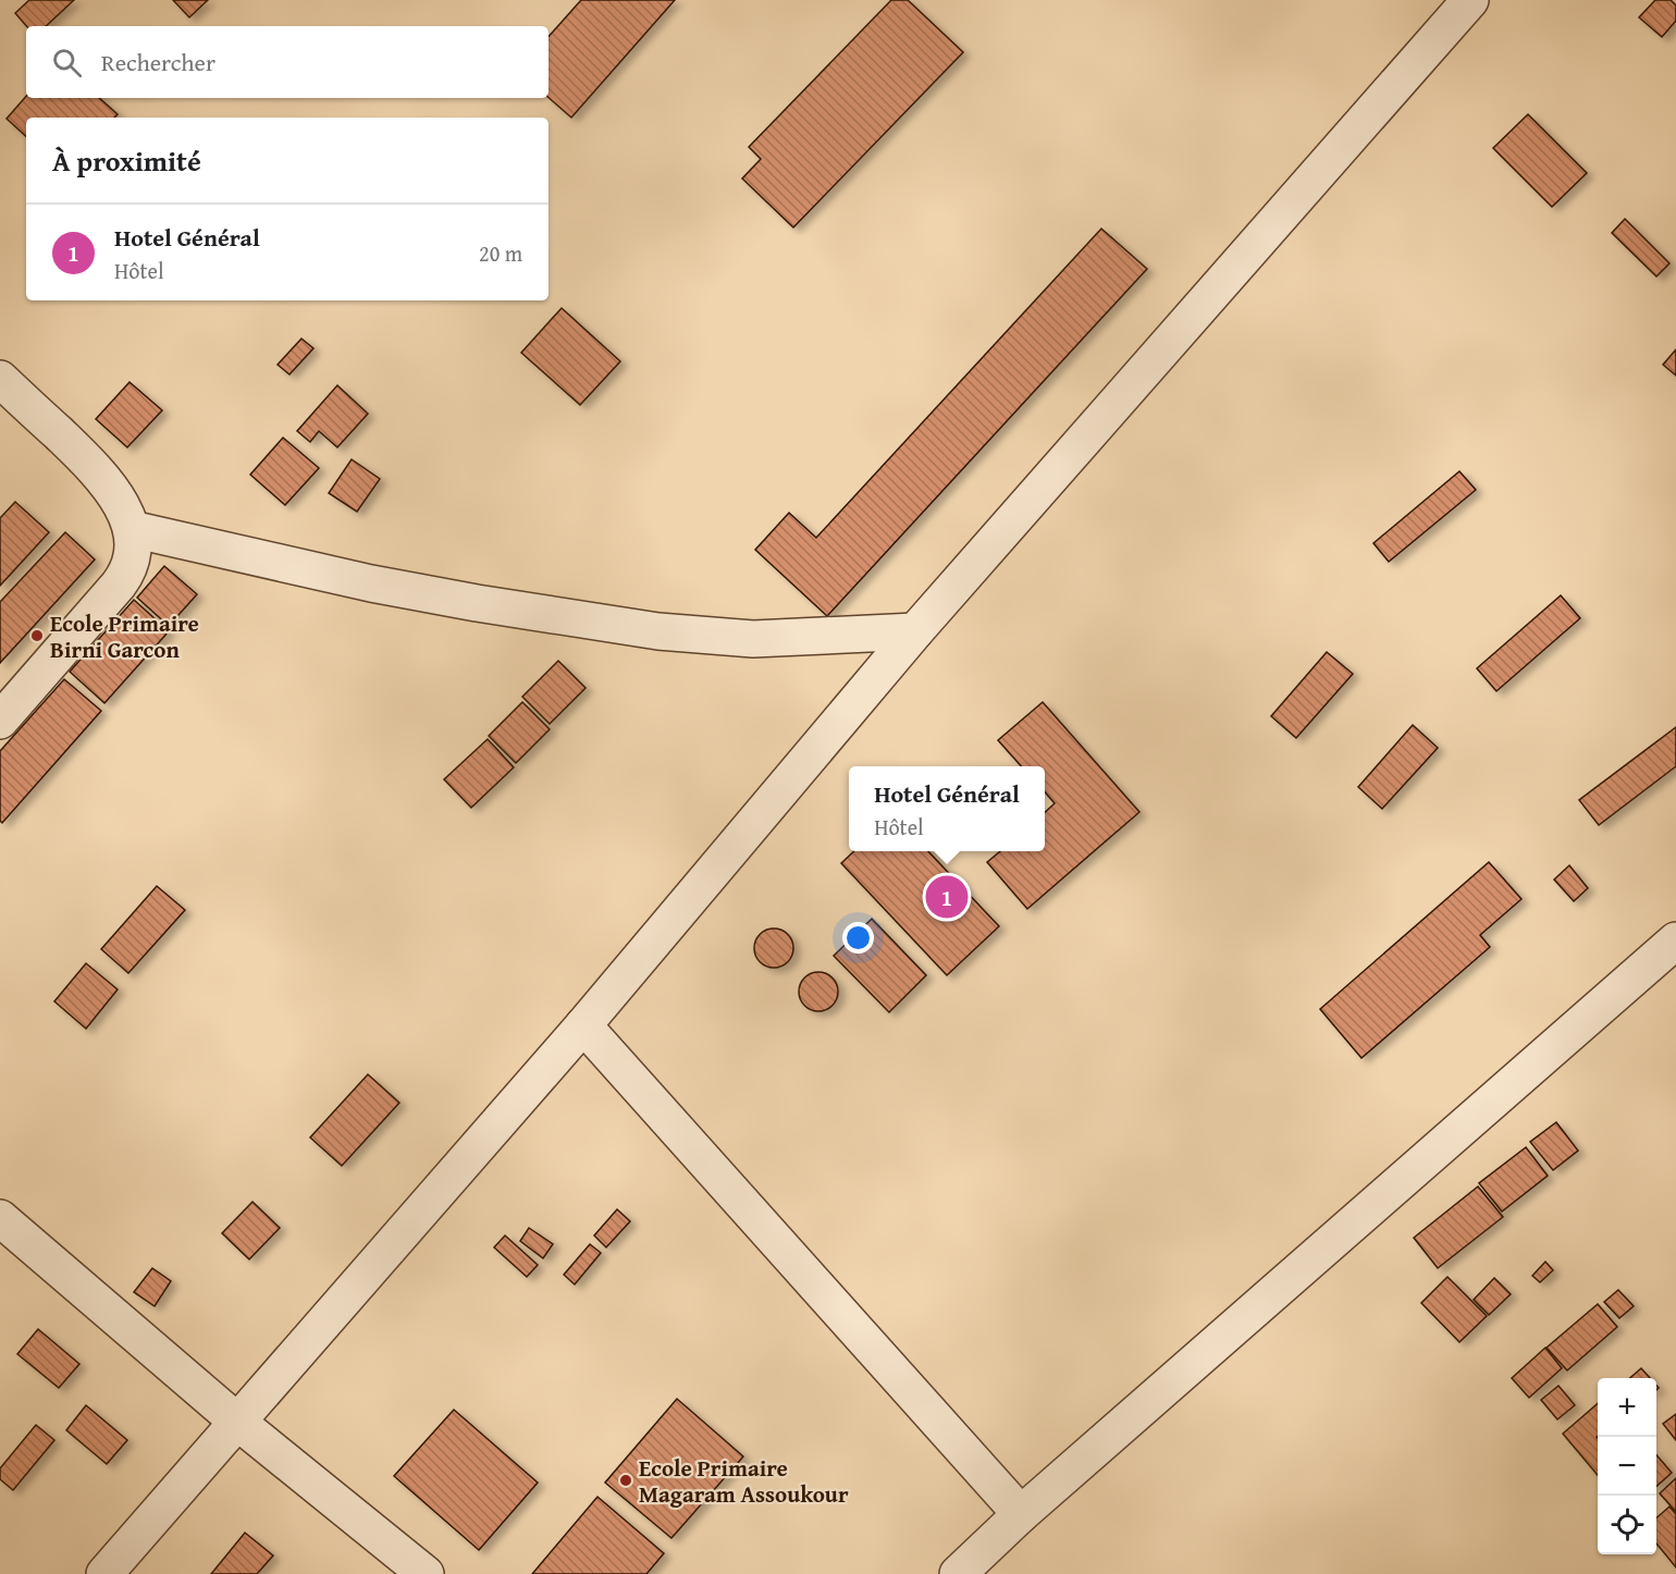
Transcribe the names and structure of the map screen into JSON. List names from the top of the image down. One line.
{"places":["Ecole Primaire Birni Garcon","Ecole Primaire Magaram Assoukour"],"page":{"search":"Rechercher","heading":"À proximité","list":[{"mark":"1","name":"Hotel Général","note":"Hôtel","value":"20 m"}],"popup":["Hotel Général","Hôtel"],"pins":"1","map_buttons":["+","−"]}}
